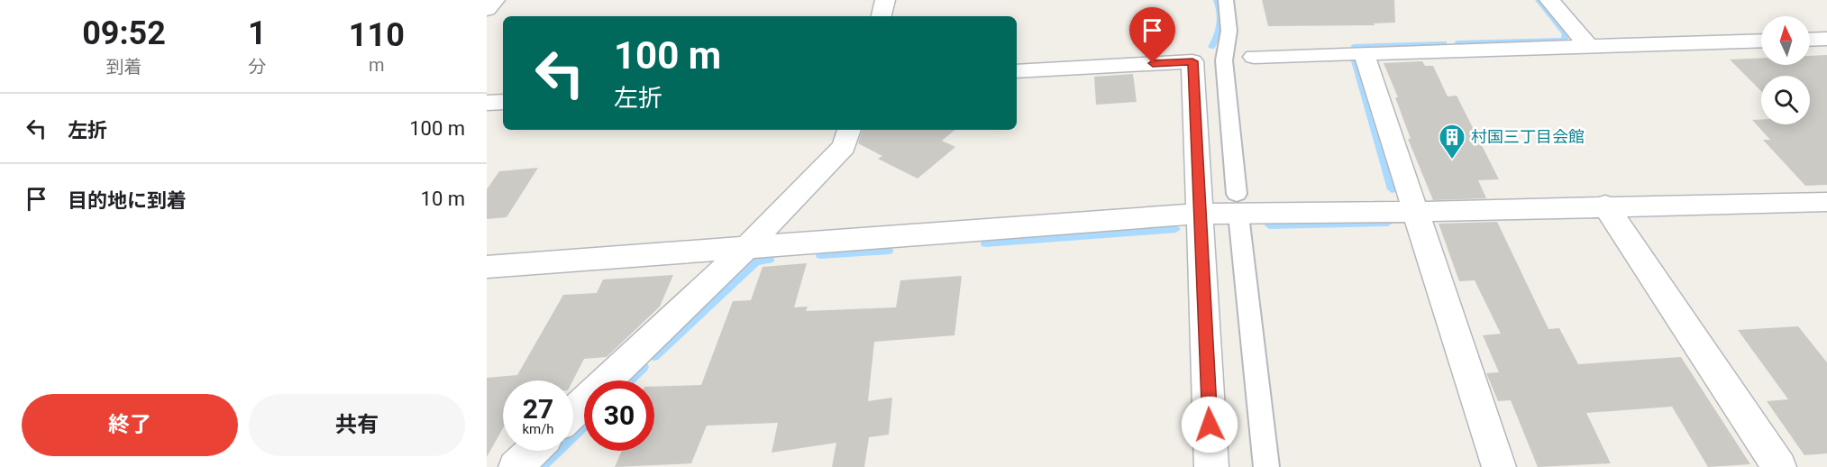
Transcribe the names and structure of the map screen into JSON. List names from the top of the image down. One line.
{"places":{"building":["村国三丁目会館"]},"north":"top","page":{"eta":["09:52","到着","1","分","110","m"],"turn":["100 m","左折"],"list":[{"name":"左折","value":"100 m"},{"name":"目的地に到着","value":"10 m"}],"speed":"27 km/h","limit":"30","buttons":["終了","共有"]}}
